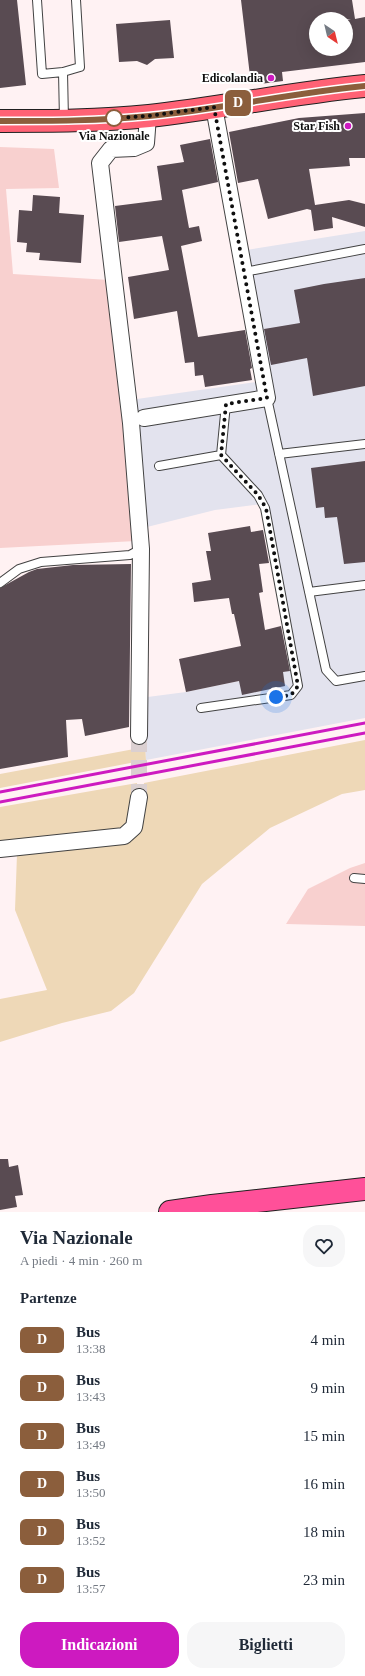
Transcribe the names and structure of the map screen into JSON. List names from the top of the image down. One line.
{"places":["Edicolandia","Via Nazionale","Star Fish"],"lines":["bus line D"],"north":"bottom right","page":{"on_map":"D","heading":[["Via Nazionale","A piedi · 4 min · 260 m"],"Partenze"],"list":[{"mark":"D","name":"Bus","note":"13:38","value":"4 min"},{"mark":"D","name":"Bus","note":"13:43","value":"9 min"},{"mark":"D","name":"Bus","note":"13:49","value":"15 min"},{"mark":"D","name":"Bus","note":"13:50","value":"16 min"},{"mark":"D","name":"Bus","note":"13:52","value":"18 min"},{"mark":"D","name":"Bus","note":"13:57","value":"23 min"}],"buttons":["Indicazioni","Biglietti"]}}
